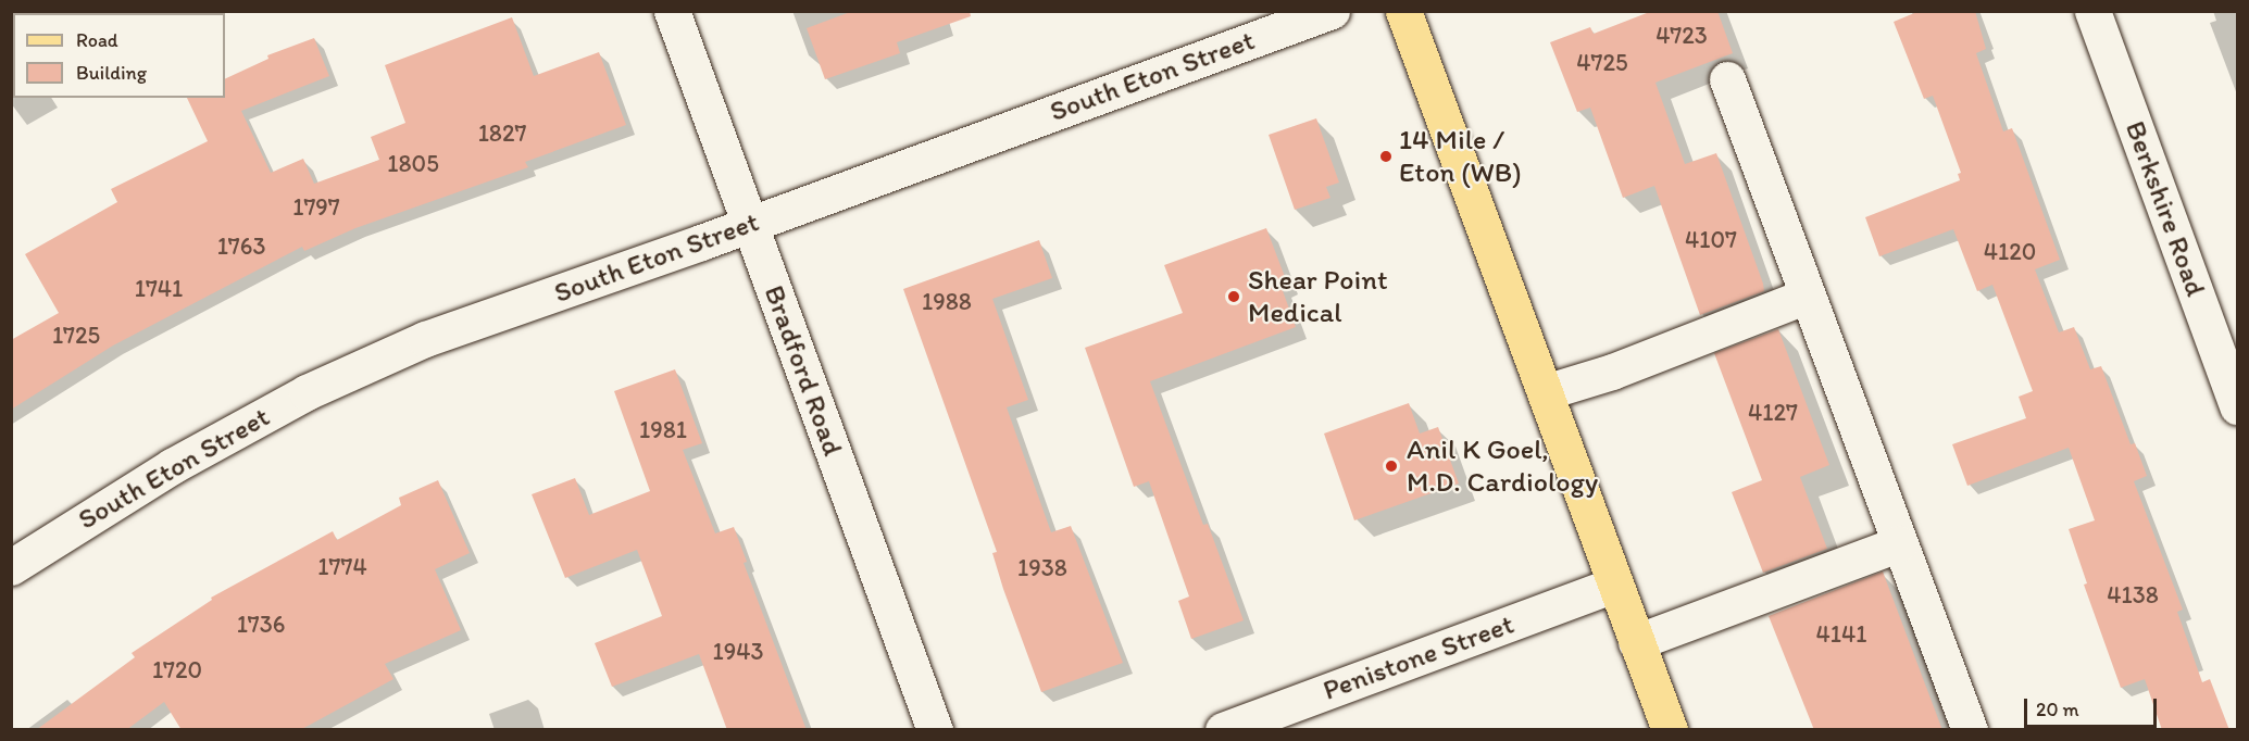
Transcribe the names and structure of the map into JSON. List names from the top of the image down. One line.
{"streets":{"street":["South Eton Street","Berkshire Road","Bradford Road","Penistone Street"]},"crossings":[["South Eton Street","Bradford Road"]],"places":["14 Mile / Eton (WB)","Shear Point Medical","Anil K Goel, M.D. Cardiology"],"house_numbers":["4723","4725","1827","1805","1797","4107","1763","4120","1741","1988","1725","4127","1981","1774","1938","4138","1736","4141","1943","1720"],"legend":["Road","Building"],"scale_bar":"20 m"}
